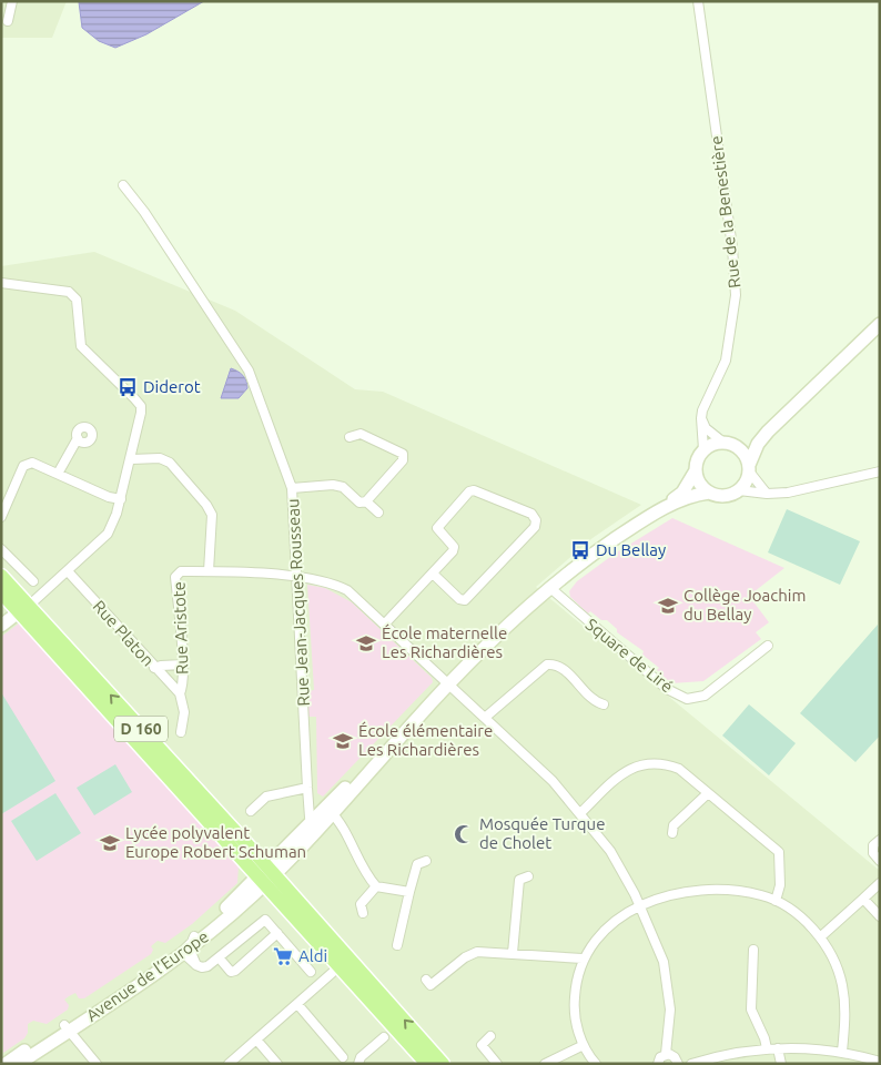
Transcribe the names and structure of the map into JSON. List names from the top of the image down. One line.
{"streets":{"main road":["D 160","Avenue de l’Europe"],"street":["Rue de la Benestière","Rue Jean-Jacques Rousseau","Rue Aristote","Rue Platon","Square de Liré"]},"crossings":[["Rue Jean-Jacques Rousseau","Rue Aristote"],["Rue Aristote","Rue Platon"],["D 160","Avenue de l’Europe"]],"places":{"bus stop":["Diderot","Du Bellay"],"school or university":["Collège Joachim du Bellay","École maternelle Les Richardières","École élémentaire Les Richardières","Lycée polyvalent Europe Robert Schuman"],"mosque":["Mosquée Turque de Cholet"],"supermarket":["Aldi"]}}
